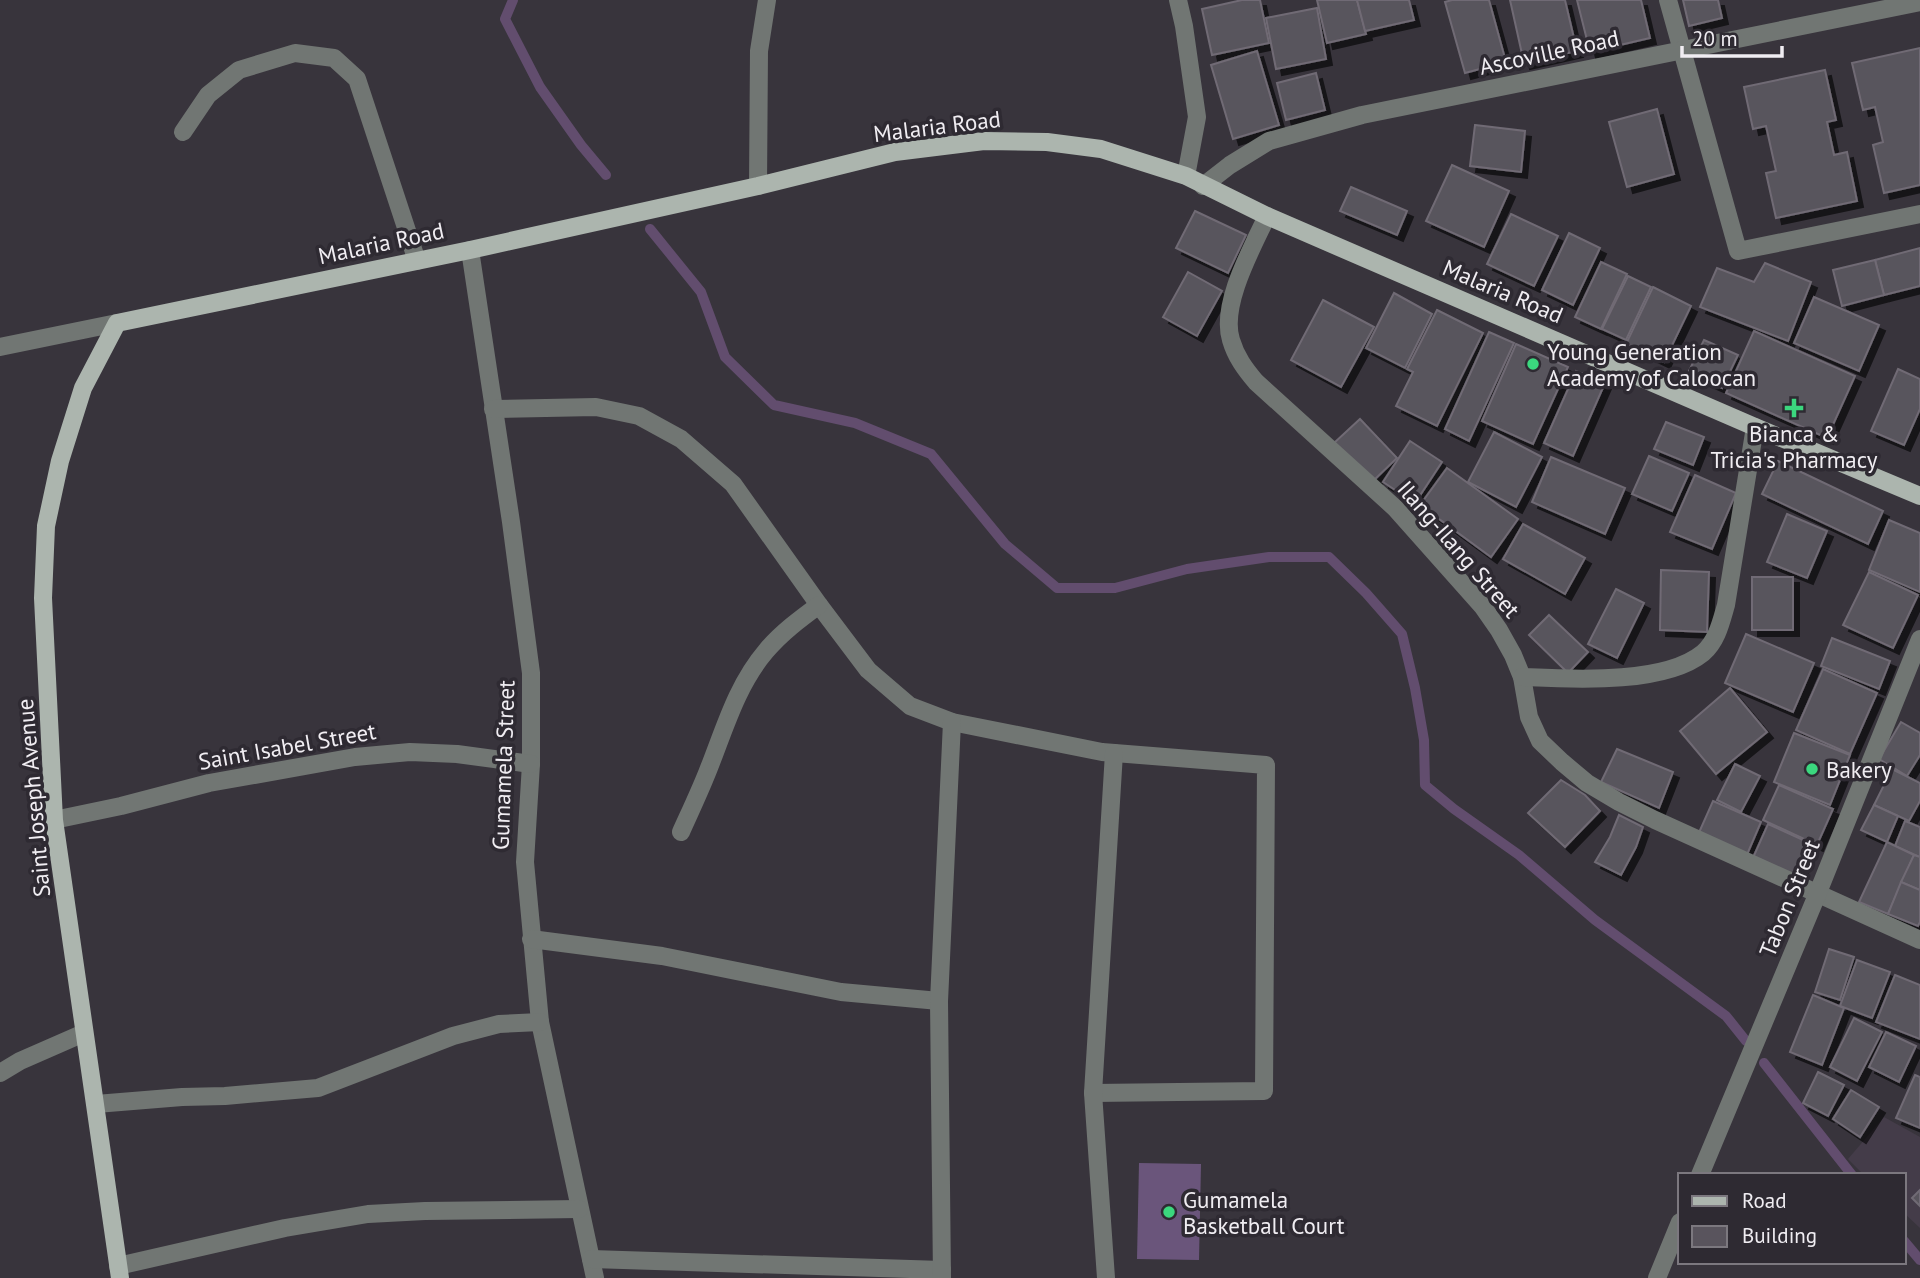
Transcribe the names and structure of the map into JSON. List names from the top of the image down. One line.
{"streets":{"main road":["Malaria Road","Saint Joseph Avenue"],"street":["Ascoville Road","Ilang-Ilang Street","Saint Isabel Street","Gumamela Street","Tabon Street"]},"crossings":[["Ascoville Road","Malaria Road"],["Malaria Road","Ilang-Ilang Street"],["Malaria Road","Gumamela Street"],["Malaria Road","Saint Joseph Avenue"],["Ilang-Ilang Street","Tabon Street"],["Saint Isabel Street","Gumamela Street"],["Saint Isabel Street","Saint Joseph Avenue"]],"places":{"other":["Young Generation Academy of Caloocan","Bakery","Gumamela Basketball Court"],"health":["Bianca & Tricia's Pharmacy"]},"legend":["Road","Building"],"scale_bar":"20 m"}
